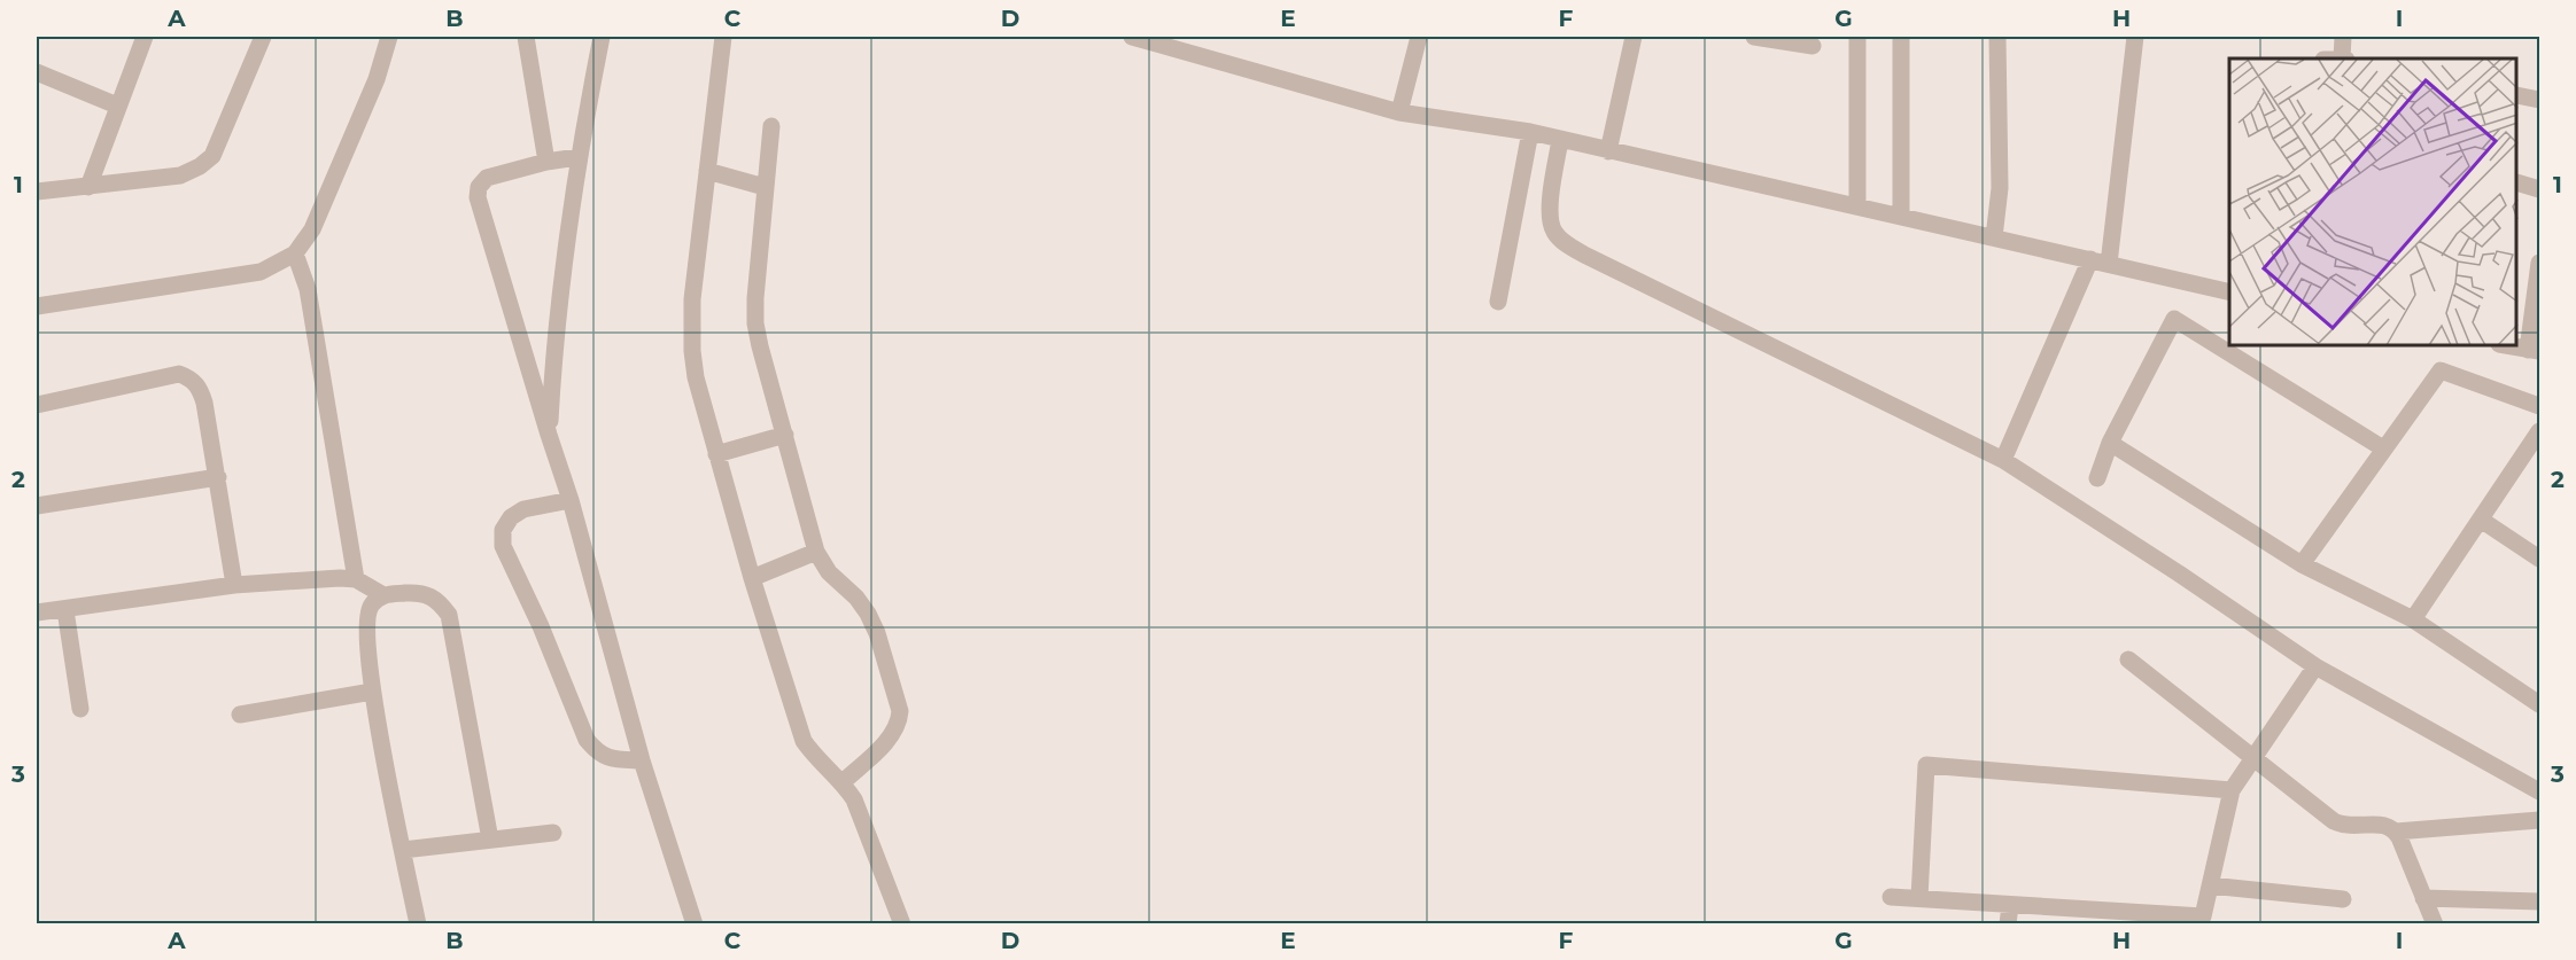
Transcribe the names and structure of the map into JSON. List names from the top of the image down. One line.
{"grid":{"columns":["A","B","C","D","E","F","G","H","I"],"rows":["1","2","3"]}}
